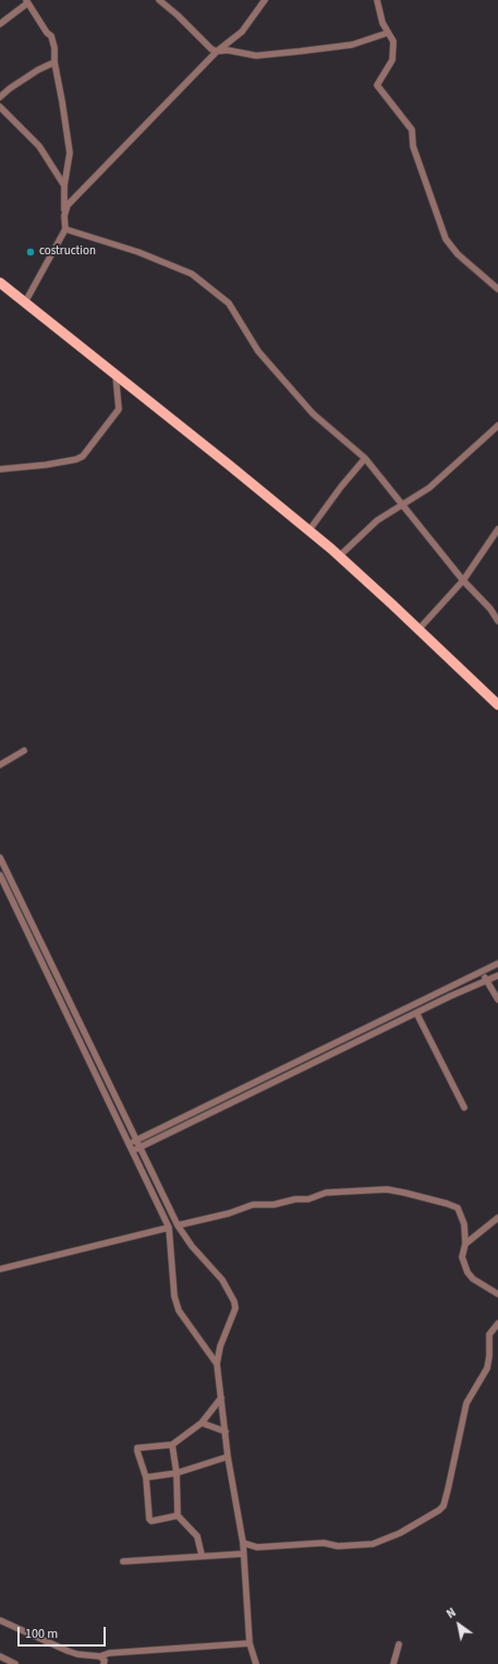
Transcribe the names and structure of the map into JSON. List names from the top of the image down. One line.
{"places":["costruction"],"scale_bar":"100 m","north":"top left"}
